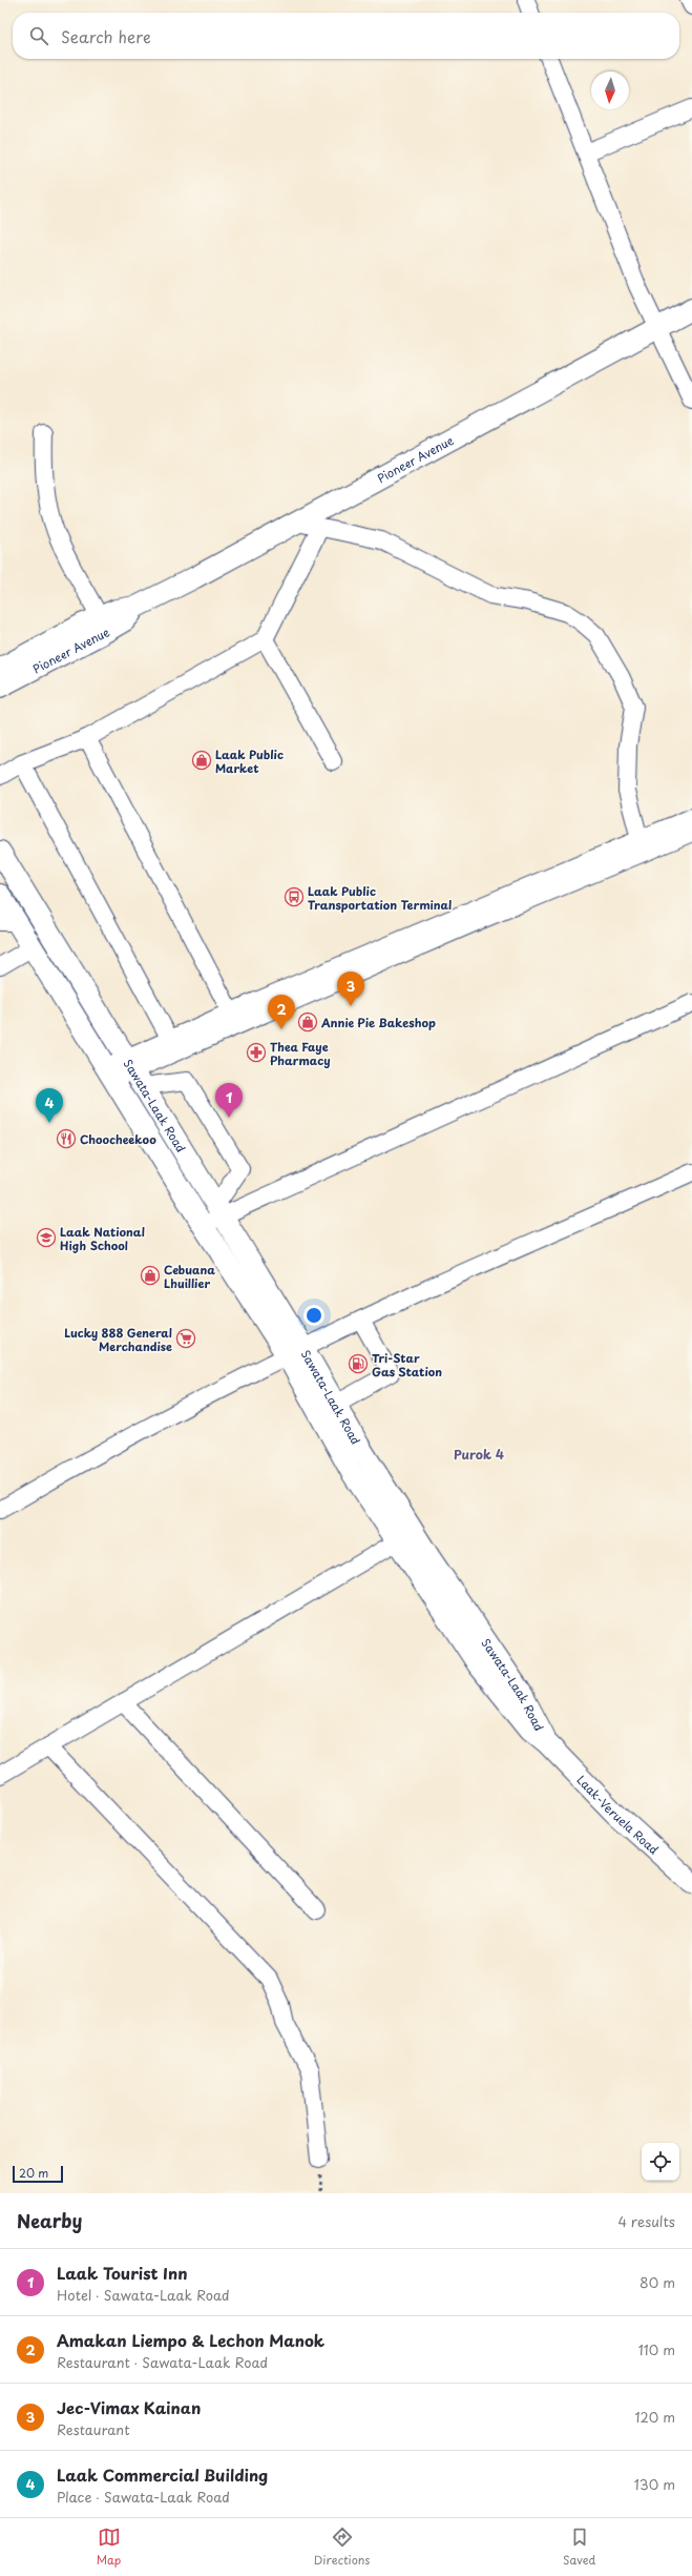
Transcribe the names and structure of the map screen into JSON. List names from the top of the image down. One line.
{"streets":{"main road":["Pioneer Avenue","Sawata-Laak Road","Laak-Veruela Road"]},"crossings":[["Sawata-Laak Road","Laak-Veruela Road"]],"districts":["Purok 4"],"places":{"shop":["Laak Public Market","Annie Pie Bakeshop","Cebuana Lhuillier"],"bus stop":["Laak Public Transportation Terminal"],"pharmacy":["Thea Faye Pharmacy"],"restaurant":["Choocheekoo"],"school or university":["Laak National High School"],"supermarket":["Lucky 888 General Merchandise"],"fuel station":["Tri-Star Gas Station"]},"scale_bar":"20 m","north":"bottom","page":{"search":"Search here","pins":["3","2","1","4"],"scale":"20 m","heading":["Nearby","4 results"],"list":[{"mark":"1","name":"Laak Tourist Inn","note":"Hotel · Sawata-Laak Road","value":"80 m"},{"mark":"2","name":"Amakan Liempo & Lechon Manok","note":"Restaurant · Sawata-Laak Road","value":"110 m"},{"mark":"3","name":"Jec-Vimax Kainan","note":"Restaurant","value":"120 m"},{"mark":"4","name":"Laak Commercial Building","note":"Place · Sawata-Laak Road","value":"130 m"}],"nav":["Map","Directions","Saved"]}}
